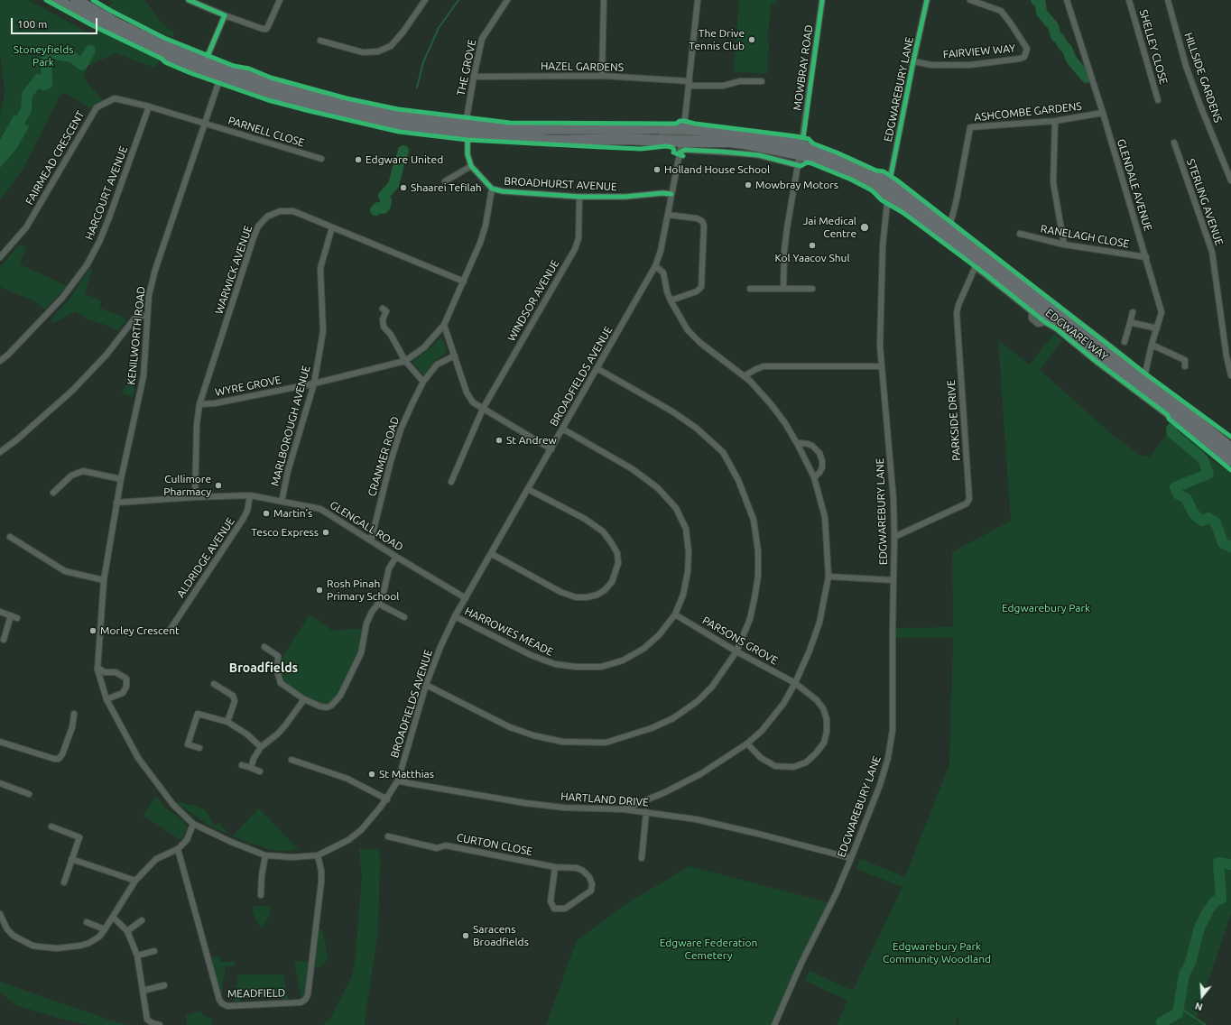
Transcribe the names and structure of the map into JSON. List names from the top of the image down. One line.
{"streets":{"highway":["EDGWARE WAY"],"street":["SHELLEY CLOSE","FAIRVIEW WAY","HAZEL GARDENS","THE GROVE","MOWBRAY ROAD","HILLSIDE GARDENS","EDGWAREBURY LANE","ASHCOMBE GARDENS","PARNELL CLOSE","FAIRMEAD CRESCENT","BROADHURST AVENUE","GLENDALE AVENUE","HARCOURT AVENUE","STERLING AVENUE","RANELAGH CLOSE","WARWICK AVENUE","WINDSOR AVENUE","KENILWORTH ROAD","BROADFIELDS AVENUE","WYRE GROVE","PARKSIDE DRIVE","MARLBOROUGH AVENUE","CRANMER ROAD","GLENGALL ROAD","ALDRIDGE AVENUE","HARROWES MEADE","PARSONS GROVE","HARTLAND DRIVE","CURTON CLOSE","MEADFIELD"]},"crossings":[["FAIRVIEW WAY","EDGWAREBURY LANE"],["HAZEL GARDENS","THE GROVE"],["HAZEL GARDENS","BROADFIELDS AVENUE"],["MOWBRAY ROAD","EDGWARE WAY"],["EDGWAREBURY LANE","EDGWARE WAY"],["EDGWAREBURY LANE","PARKSIDE DRIVE"],["EDGWAREBURY LANE","HARTLAND DRIVE"],["ASHCOMBE GARDENS","GLENDALE AVENUE"],["ASHCOMBE GARDENS","EDGWARE WAY"],["PARNELL CLOSE","FAIRMEAD CRESCENT"],["PARNELL CLOSE","KENILWORTH ROAD"],["FAIRMEAD CRESCENT","HARCOURT AVENUE"],["FAIRMEAD CRESCENT","KENILWORTH ROAD"],["BROADHURST AVENUE","WINDSOR AVENUE"],["BROADHURST AVENUE","BROADFIELDS AVENUE"],["GLENDALE AVENUE","RANELAGH CLOSE"],["GLENDALE AVENUE","EDGWARE WAY"],["WARWICK AVENUE","WYRE GROVE"],["WARWICK AVENUE","MARLBOROUGH AVENUE"],["WARWICK AVENUE","GLENGALL ROAD"],["EDGWARE WAY","BROADFIELDS AVENUE"],["EDGWARE WAY","PARKSIDE DRIVE"],["KENILWORTH ROAD","GLENGALL ROAD"],["BROADFIELDS AVENUE","GLENGALL ROAD"],["BROADFIELDS AVENUE","HARROWES MEADE"],["BROADFIELDS AVENUE","HARTLAND DRIVE"],["BROADFIELDS AVENUE","MEADFIELD"],["WYRE GROVE","MARLBOROUGH AVENUE"],["MARLBOROUGH AVENUE","GLENGALL ROAD"],["CRANMER ROAD","GLENGALL ROAD"],["GLENGALL ROAD","ALDRIDGE AVENUE"],["HARROWES MEADE","PARSONS GROVE"]],"districts":["Broadfields"],"parks":["Stoneyfields Park","Edgwarebury Park","Edgware Federation Cemetery","Edgwarebury Park Community Woodland"],"places":["The Drive Tennis Club","Edgware United","Holland House School","Mowbray Motors","Shaarei Tefilah","Jai Medical Centre","Kol Yaacov Shul","St Andrew","Cullimore Pharmacy","Martin’s","Tesco Express","Rosh Pinah Primary School","Morley Crescent","St Matthias","Saracens Broadfields"],"scale_bar":"100 m","north":"bottom"}
